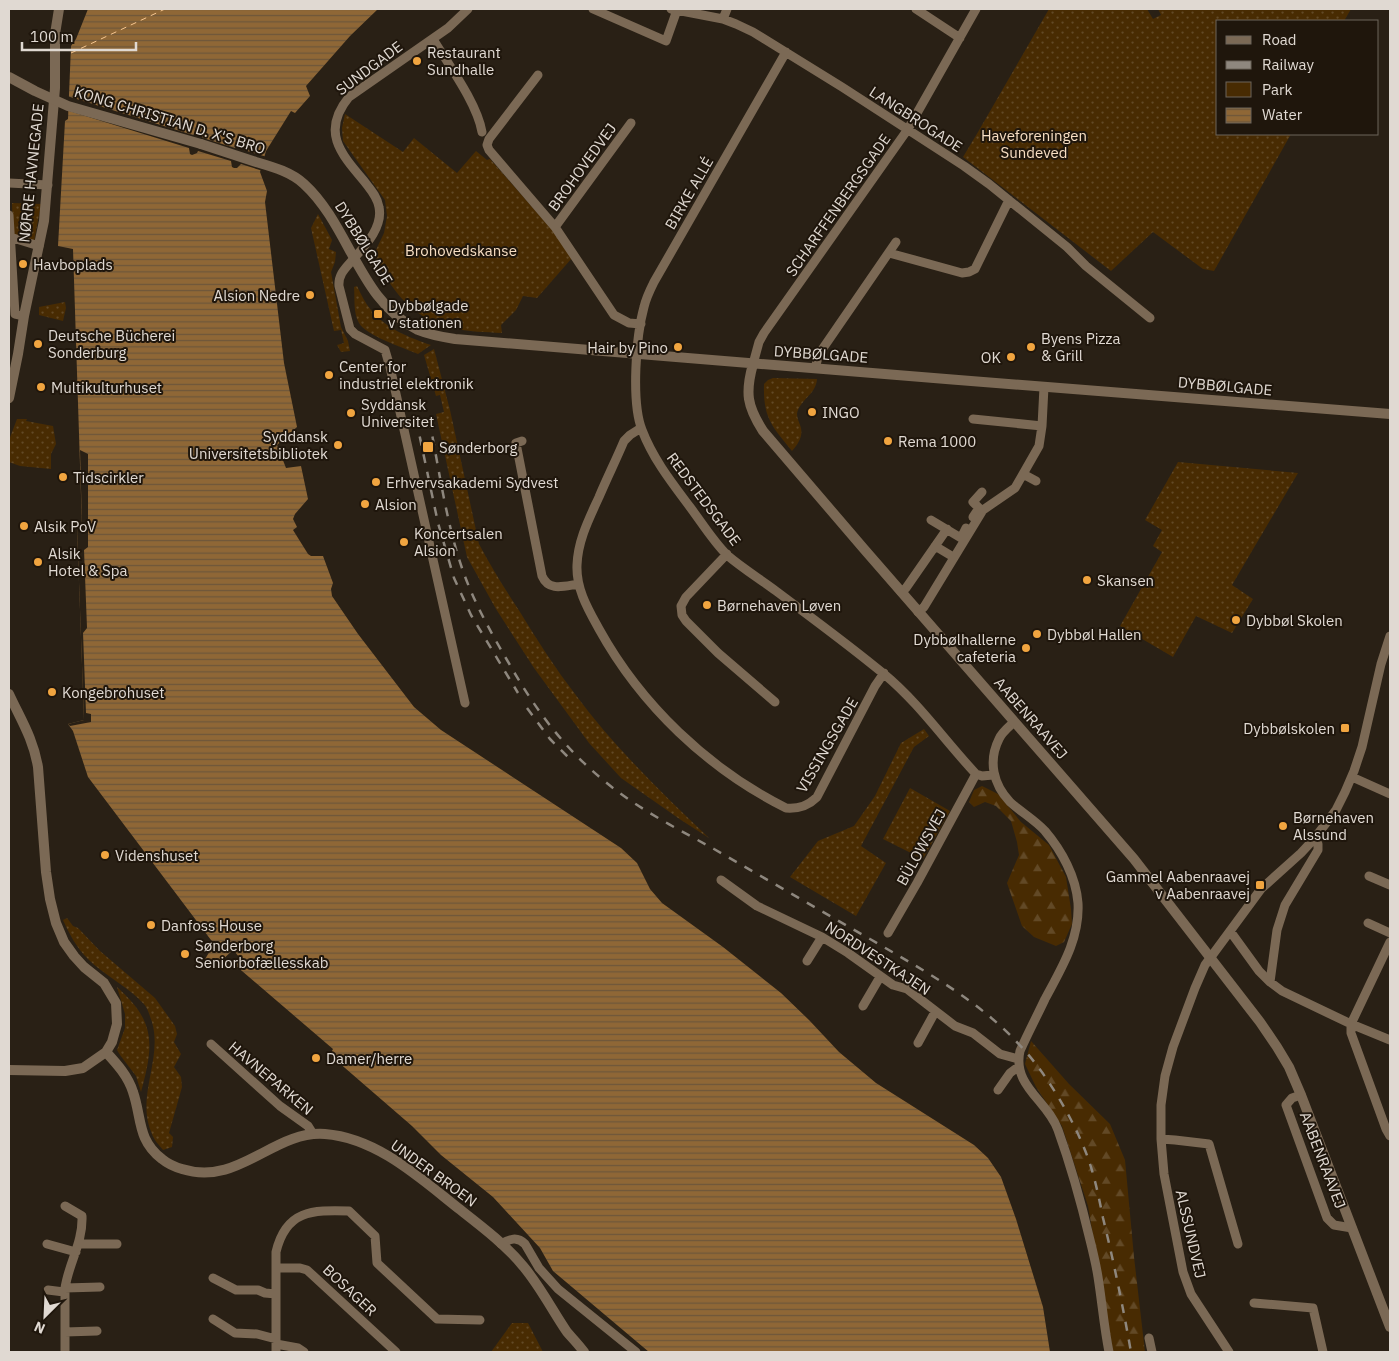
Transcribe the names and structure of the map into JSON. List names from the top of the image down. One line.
{"streets":{"street":["SUNDGADE","LANGBROGADE","KONG CHRISTIAN D. X'S BRO","BROHOVEDVEJ","NØRRE HAVNEGADE","BIRKE ALLÉ","SCHARFFENBERGSGADE","DYBBØLGADE","REDSTEDSGADE","AABENRAAVEJ","VISSINGSGADE","BÜLOWSVEJ","NORDVESTKAJEN","HAVNEPARKEN","UNDER BROEN","ALSSUNDVEJ","BOSAGER"]},"crossings":[["SUNDGADE","DYBBØLGADE"],["LANGBROGADE","BIRKE ALLÉ"],["LANGBROGADE","SCHARFFENBERGSGADE"],["KONG CHRISTIAN D. X'S BRO","DYBBØLGADE"],["BROHOVEDVEJ","BIRKE ALLÉ"],["BIRKE ALLÉ","DYBBØLGADE"],["BIRKE ALLÉ","REDSTEDSGADE"],["SCHARFFENBERGSGADE","DYBBØLGADE"],["SCHARFFENBERGSGADE","AABENRAAVEJ"],["DYBBØLGADE","REDSTEDSGADE"],["DYBBØLGADE","AABENRAAVEJ"],["REDSTEDSGADE","VISSINGSGADE"],["REDSTEDSGADE","BÜLOWSVEJ"],["AABENRAAVEJ","ALSSUNDVEJ"],["HAVNEPARKEN","UNDER BROEN"]],"parks":["Haveforeningen Sundeved","Brohovedskanse"],"places":{"other":["Restaurant Sundhalle","Havboplads","Alsion Nedre","Deutsche Bücherei Sonderburg","Hair by Pino","Byens Pizza & Grill","OK","Center for industriel elektronik","Multikulturhuset","INGO","Syddansk Universitet","Rema 1000","Syddansk Universitetsbibliotek","Tidscirkler","Erhvervsakademi Sydvest","Alsion","Alsik PoV","Koncertsalen Alsion","Alsik Hotel & Spa","Skansen","Børnehaven Løven","Dybbøl Skolen","Dybbøl Hallen","Dybbølhallerne cafeteria","Kongebrohuset","Børnehaven Alssund","Videnshuset","Danfoss House","Sønderborg Seniorbofællesskab","Damer/herre"],"transit":["Dybbølgade v stationen","Sønderborg","Dybbølskolen","Gammel Aabenraavej v Aabenraavej"]},"legend":["Road","Railway","Park","Water"],"scale_bar":"100 m","north":"bottom left"}
